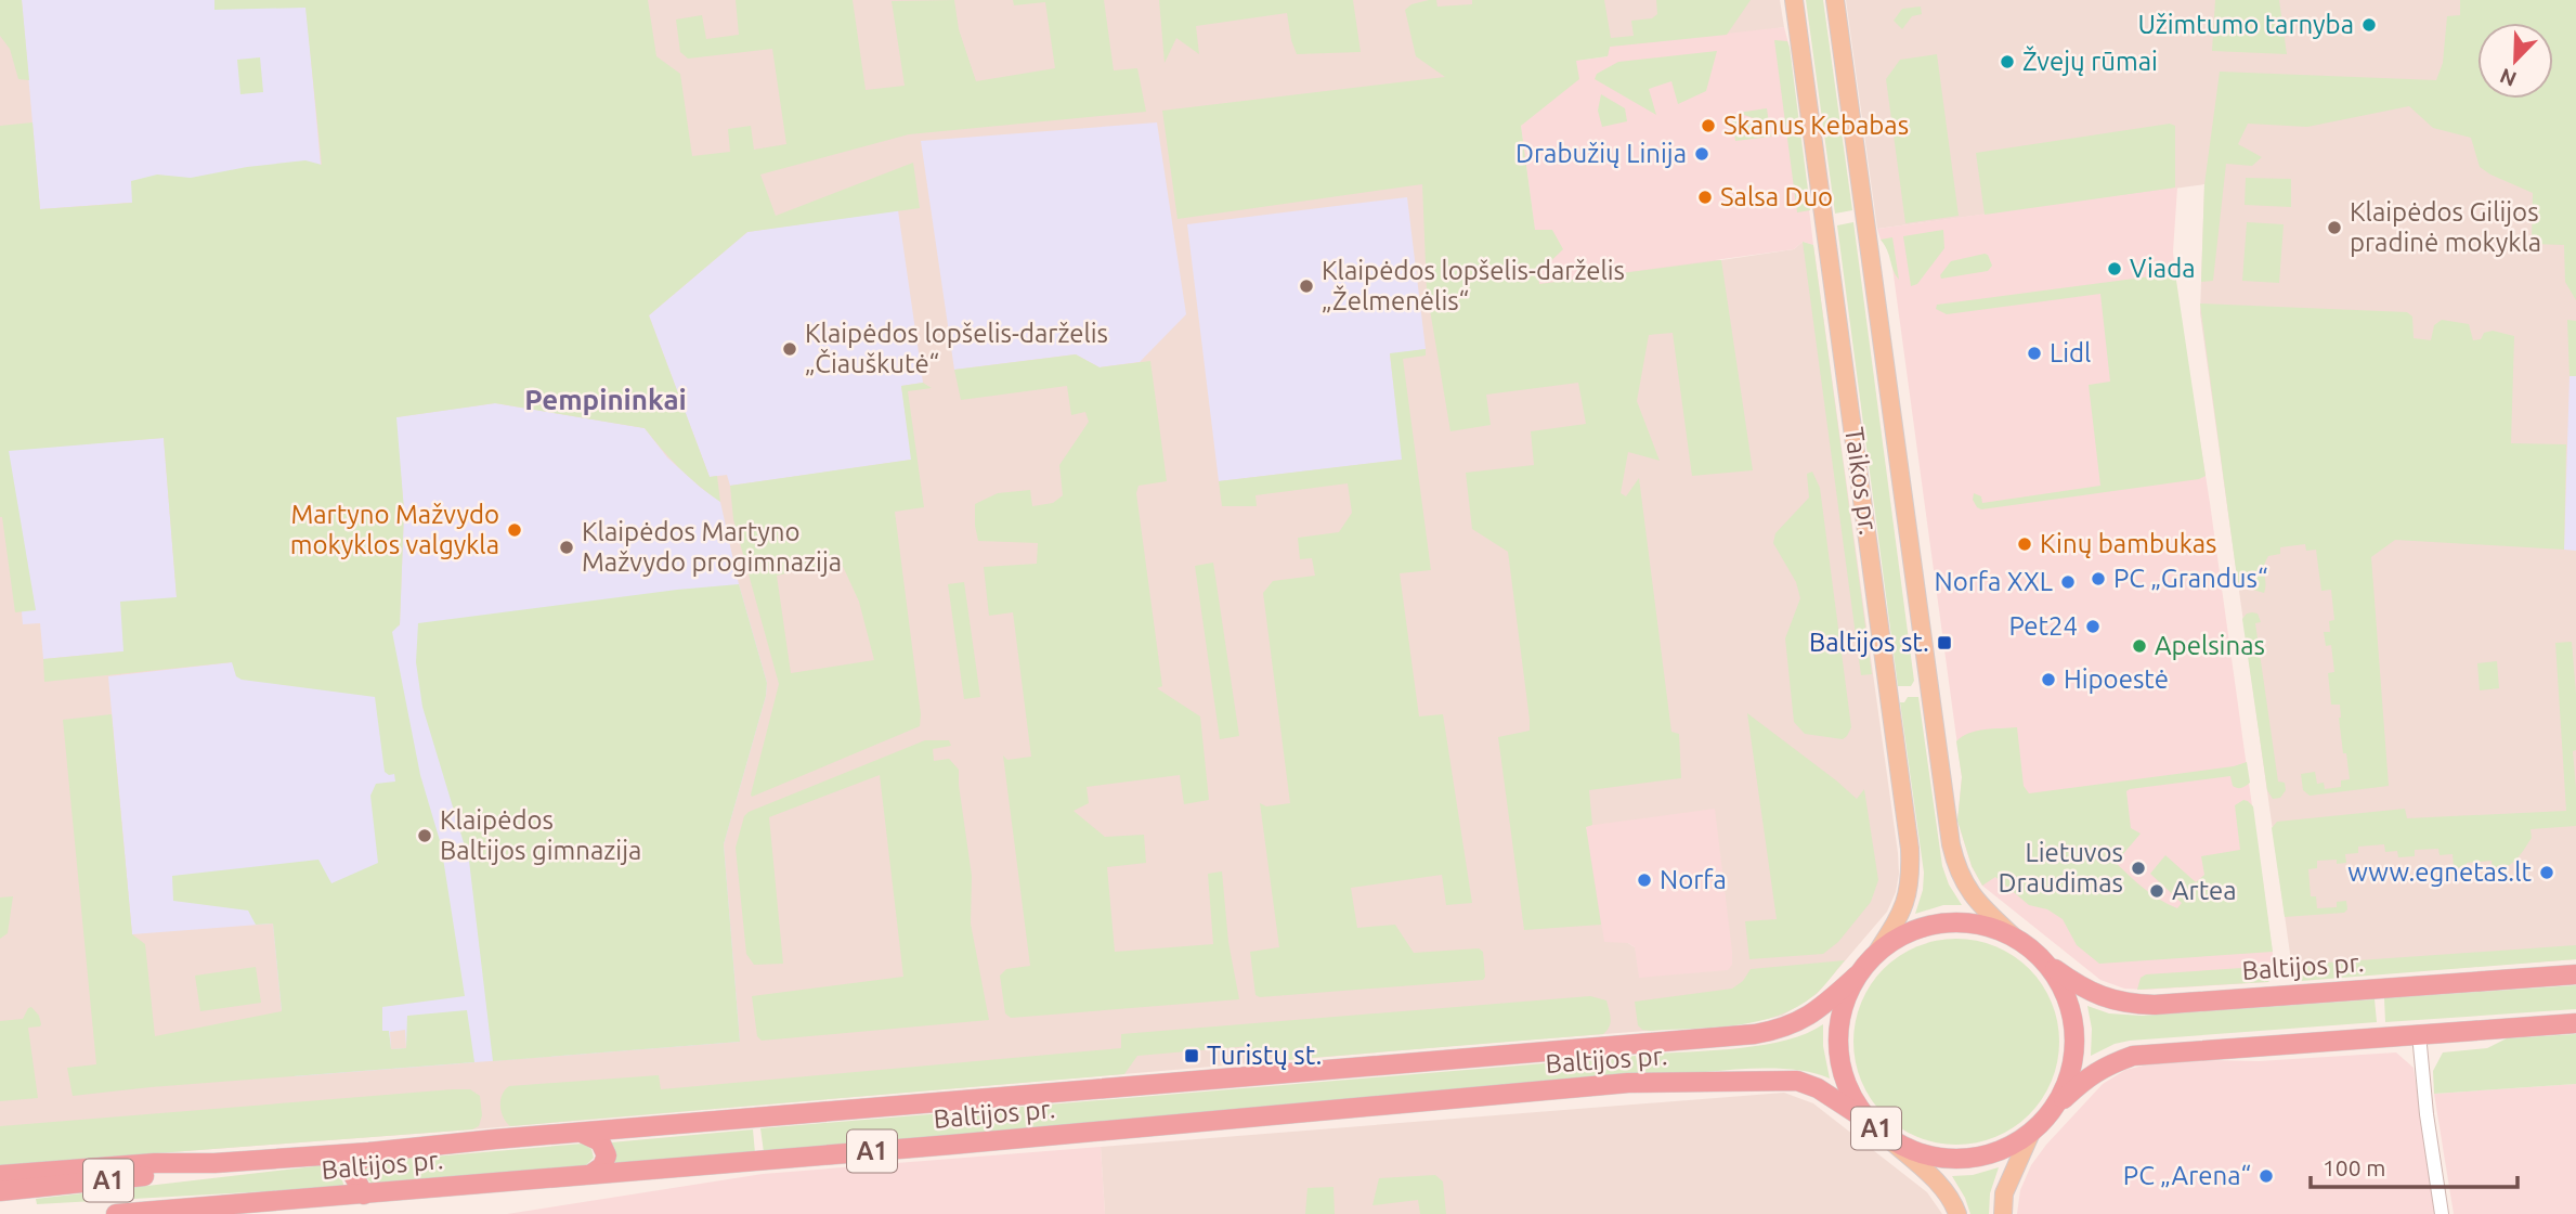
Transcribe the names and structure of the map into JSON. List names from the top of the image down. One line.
{"streets":{"highway":["Baltijos pr.","A1"],"main road":["Taikos pr."]},"crossings":[["Taikos pr.","Baltijos pr."],["Taikos pr.","A1"],["Baltijos pr.","A1"]],"districts":["Pempininkai"],"places":{"other":["Užimtumo tarnyba","Žvejų rūmai","Skanus Kebabas","Drabužių Linija","Salsa Duo","Klaipėdos Gilijos pradinė mokykla","Viada","Klaipėdos lopšelis-darželis „Želmenėlis“","Klaipėdos lopšelis-darželis „Čiauškutė“","Lidl","Martyno Mažvydo mokyklos valgykla","Kinų bambukas","Klaipėdos Martyno Mažvydo progimnazija","PC „Grandus“","Norfa XXL","Pet24","Apelsinas","Hipoestė","Klaipėdos Baltijos gimnazija","Lietuvos Draudimas","www.egnetas.lt","Norfa","Artea","PC „Arena“"],"transit":["Baltijos st.","Turistų st."]},"scale_bar":"100 m","north":"bottom left"}
